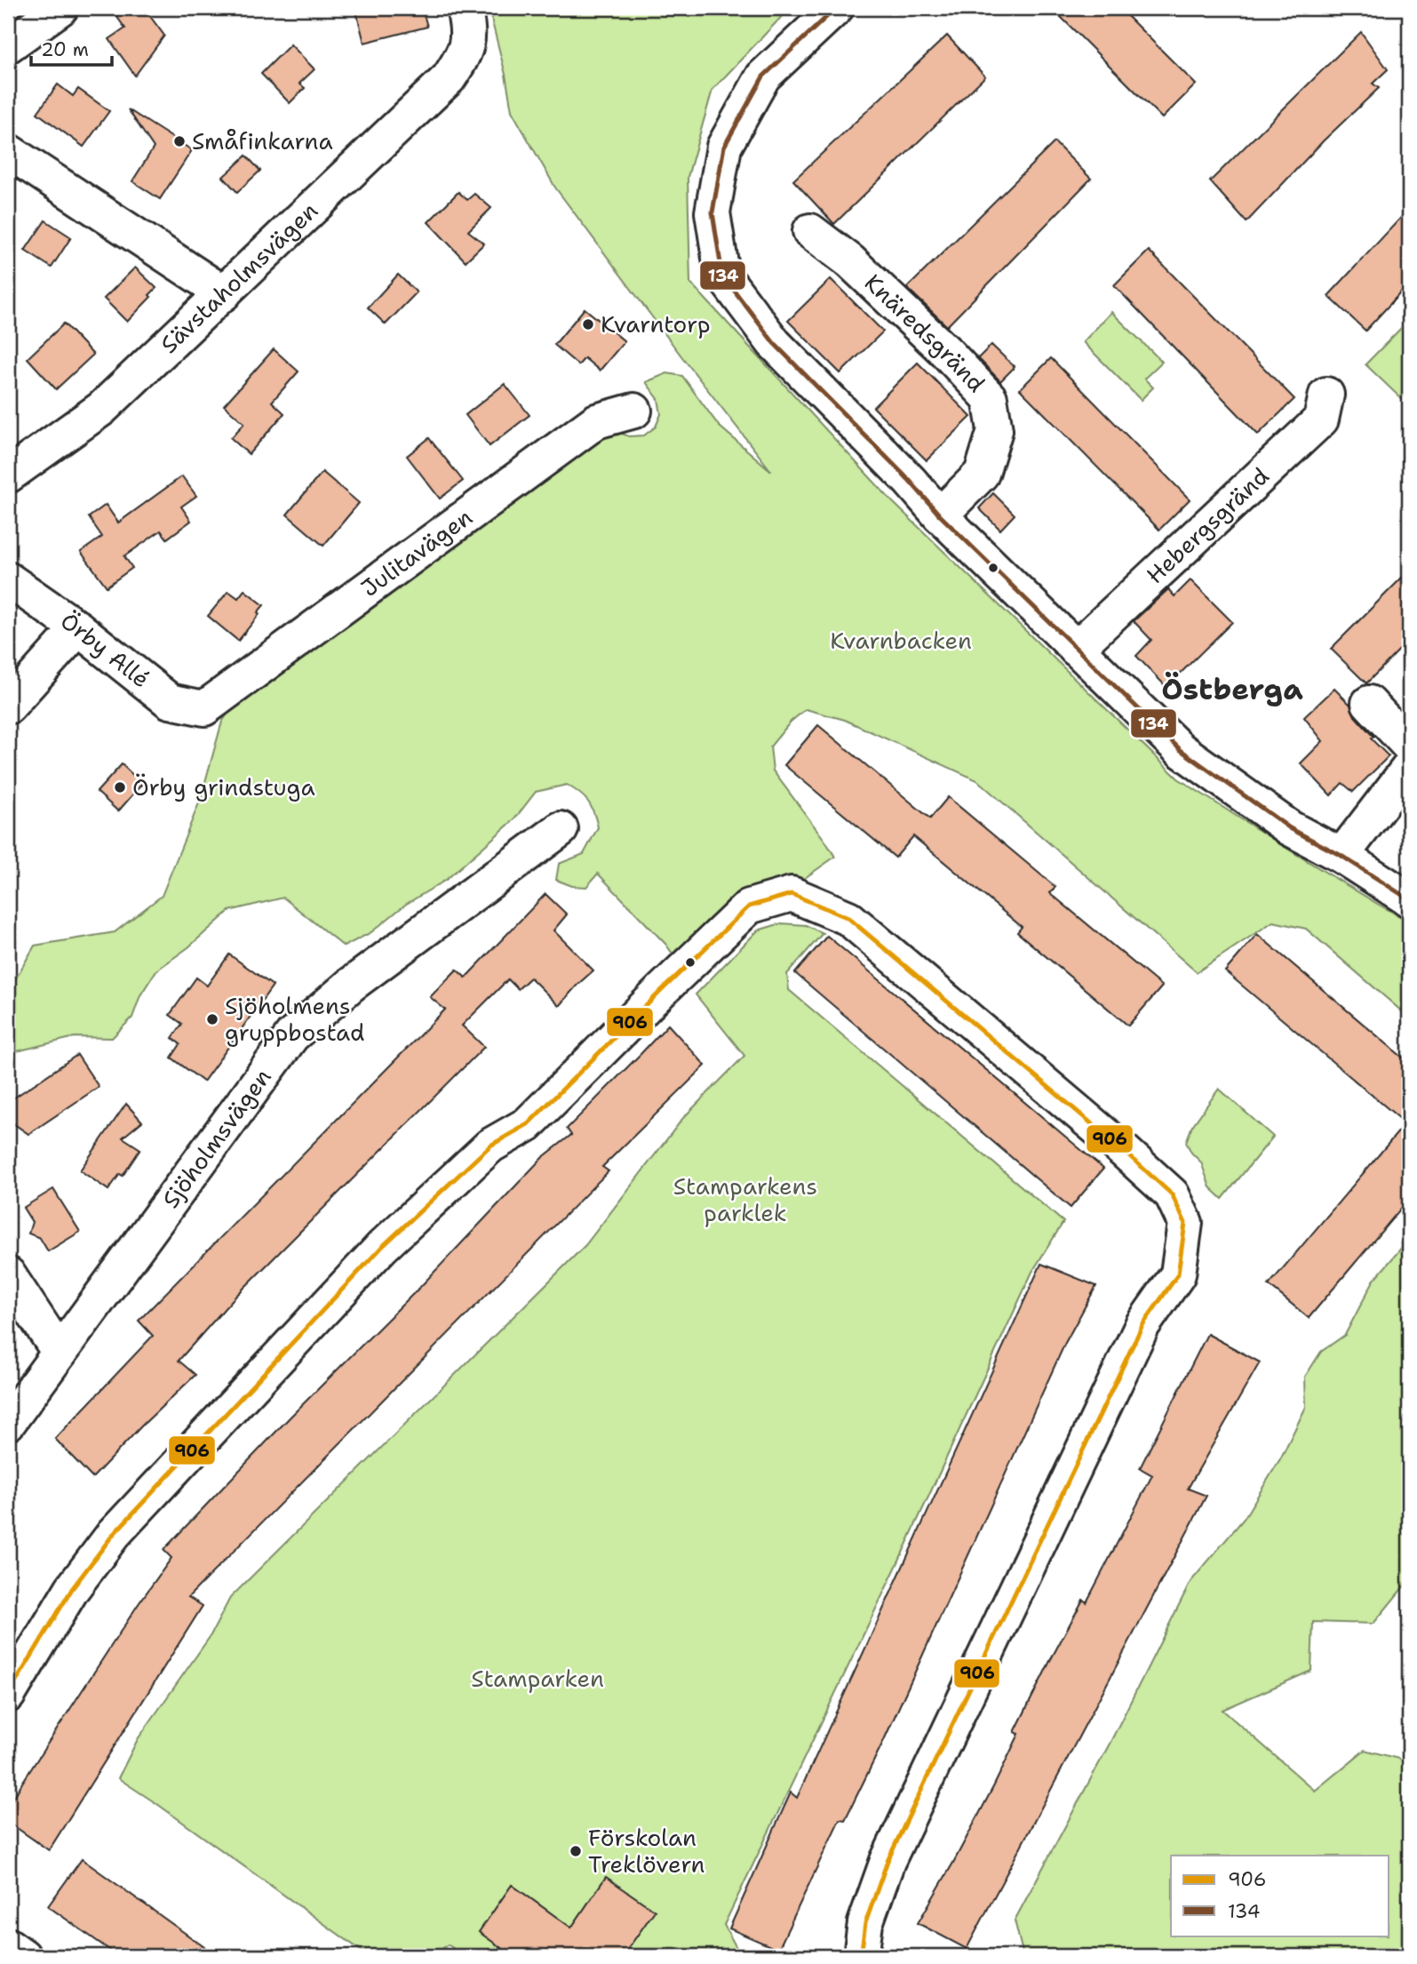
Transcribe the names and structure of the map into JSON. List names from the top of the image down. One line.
{"streets":{"street":["Sävstaholmsvägen","Knäredsgränd","Hebergsgränd","Julitavägen","Örby Allé","Sjöholmsvägen"]},"crossings":[["Julitavägen","Örby Allé"]],"districts":["Östberga"],"parks":["Kvarnbacken","Stamparkens parklek","Stamparken"],"places":["Småfinkarna","Kvarntorp","Örby grindstuga","Sjöholmens gruppbostad","Förskolan Treklövern"],"lines":["transit line 134","transit line 906"],"legend":["906","134"],"scale_bar":"20 m"}
